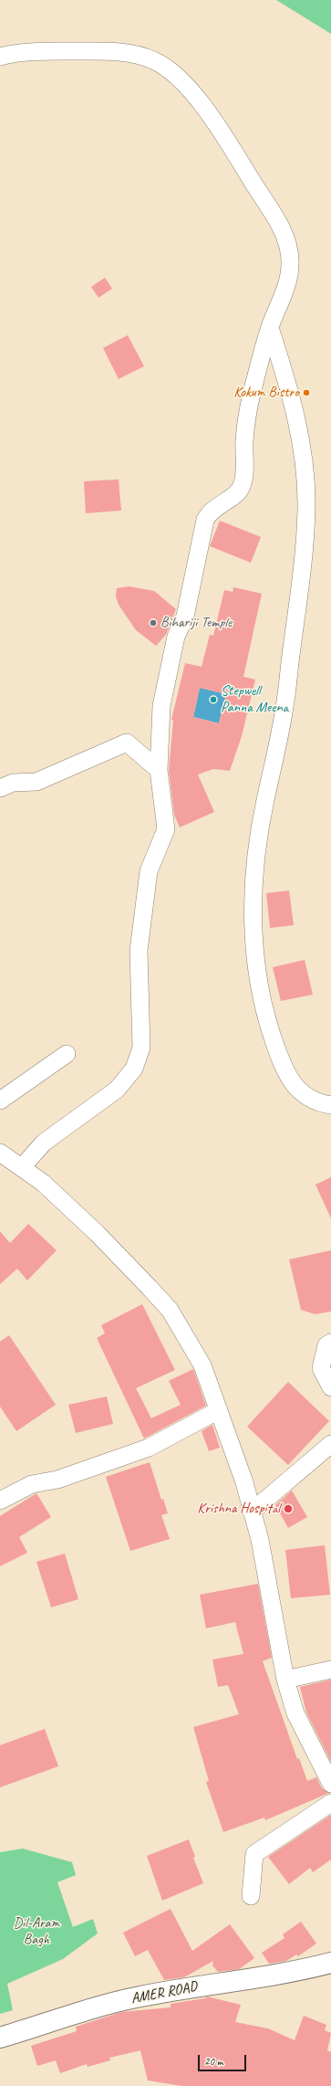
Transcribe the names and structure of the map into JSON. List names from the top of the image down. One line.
{"streets":{"main road":["AMER ROAD"]},"parks":["Dil-Aram Bagh"],"places":["Kokum Bistro","Bihariji Temple","Stepwell Panna Meena","Krishna Hospital"],"scale_bar":"20 m"}
